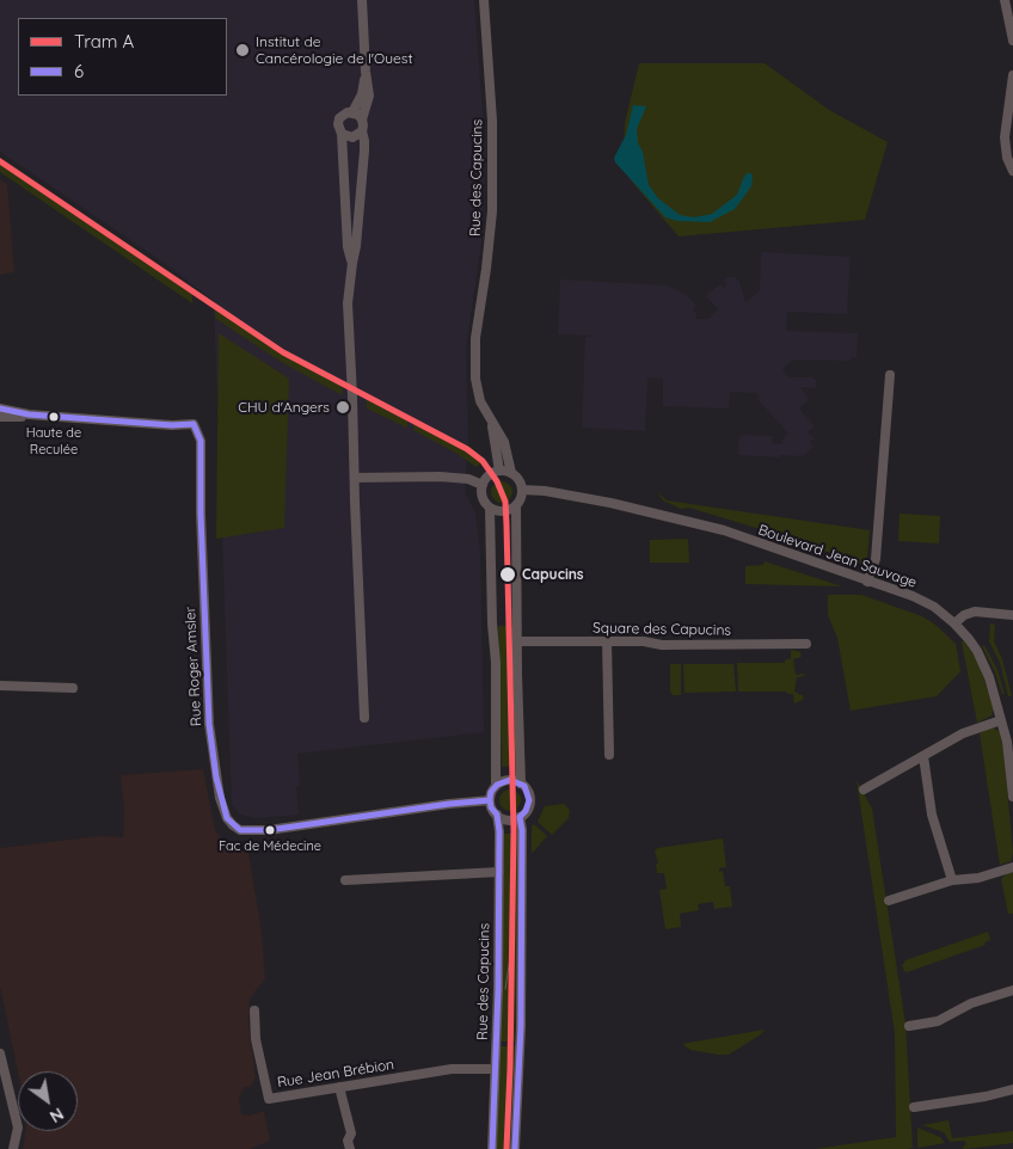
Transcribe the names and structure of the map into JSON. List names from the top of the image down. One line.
{"streets":{"street":["Rue des Capucins","Boulevard Jean Sauvage","Square des Capucins","Rue Roger Amsler","Rue Jean Brébion"]},"crossings":[["Rue des Capucins","Boulevard Jean Sauvage"],["Rue des Capucins","Rue Roger Amsler"],["Rue des Capucins","Rue Jean Brébion"]],"places":["Institut de Cancérologie de l'Ouest","CHU d'Angers","Haute de Reculée","Capucins","Fac de Médecine"],"lines":["tram line A","transit line 6"],"legend":["Tram A","6"],"north":"bottom right"}
